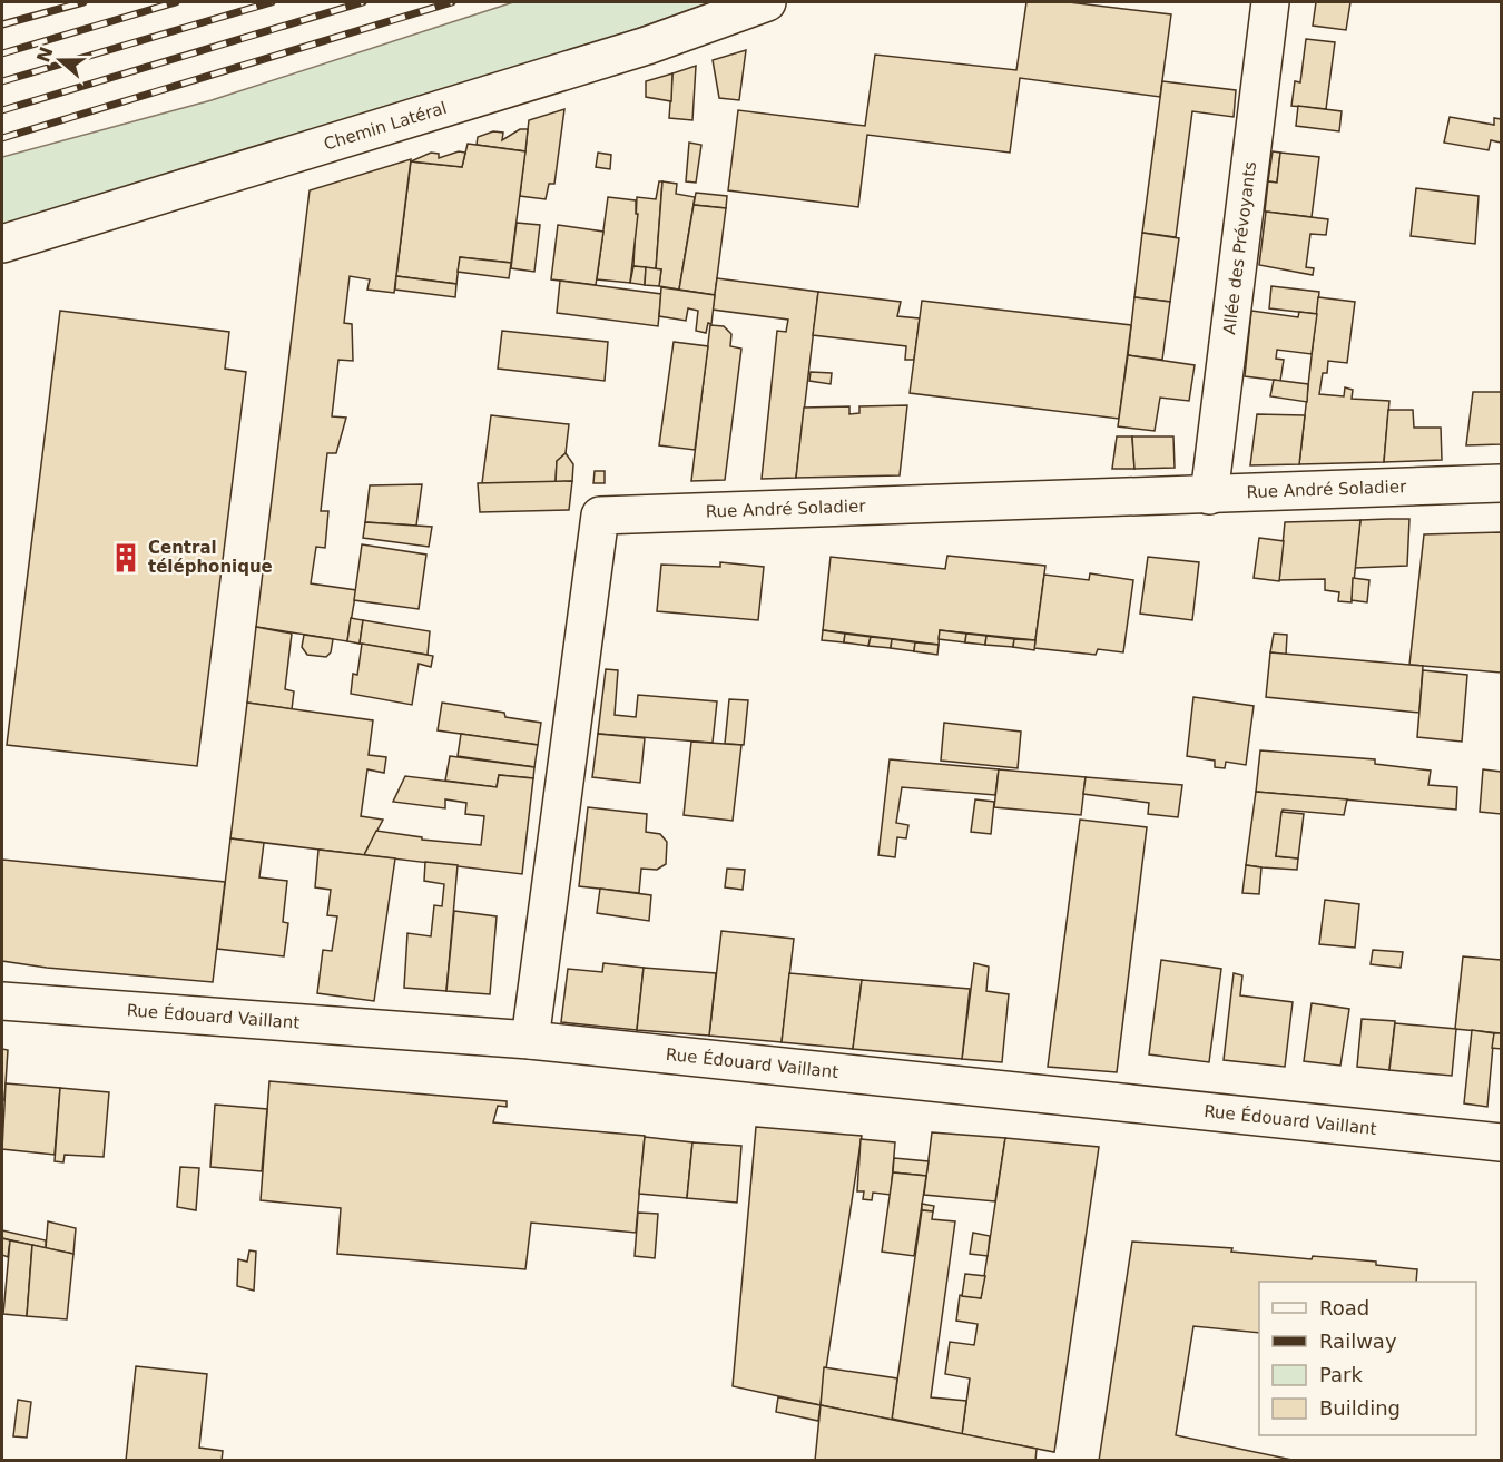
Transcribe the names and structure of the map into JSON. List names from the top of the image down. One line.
{"streets":{"street":["Chemin Latéral","Allée des Prévoyants","Rue André Soladier","Rue Édouard Vaillant"]},"crossings":[["Allée des Prévoyants","Rue André Soladier"],["Rue André Soladier","Rue Édouard Vaillant"]],"places":{"building":["Central téléphonique"]},"legend":["Road","Railway","Park","Building"],"north":"left"}
